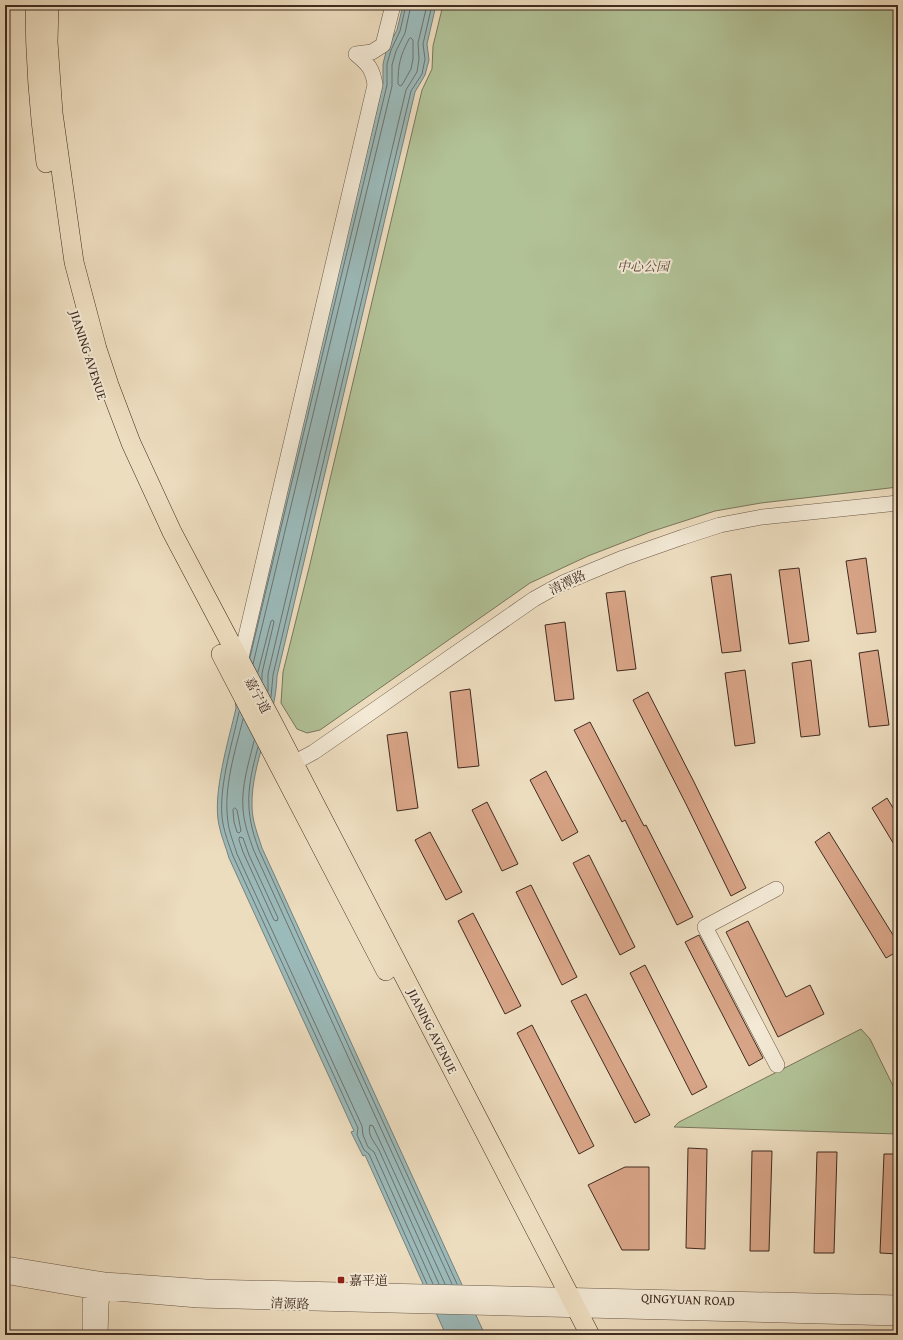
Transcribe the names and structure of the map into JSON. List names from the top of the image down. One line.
{"streets":{"main road":["JIANING AVENUE","嘉宁道"],"street":["清潭路","QINGYUAN ROAD","清源路"]},"crossings":[["JIANING AVENUE","清潭路"],["JIANING AVENUE","嘉宁道"],["JIANING AVENUE","QINGYUAN ROAD"],["QINGYUAN ROAD","清源路"]],"parks":["中心公园"],"places":{"transit":["嘉平道"]}}
